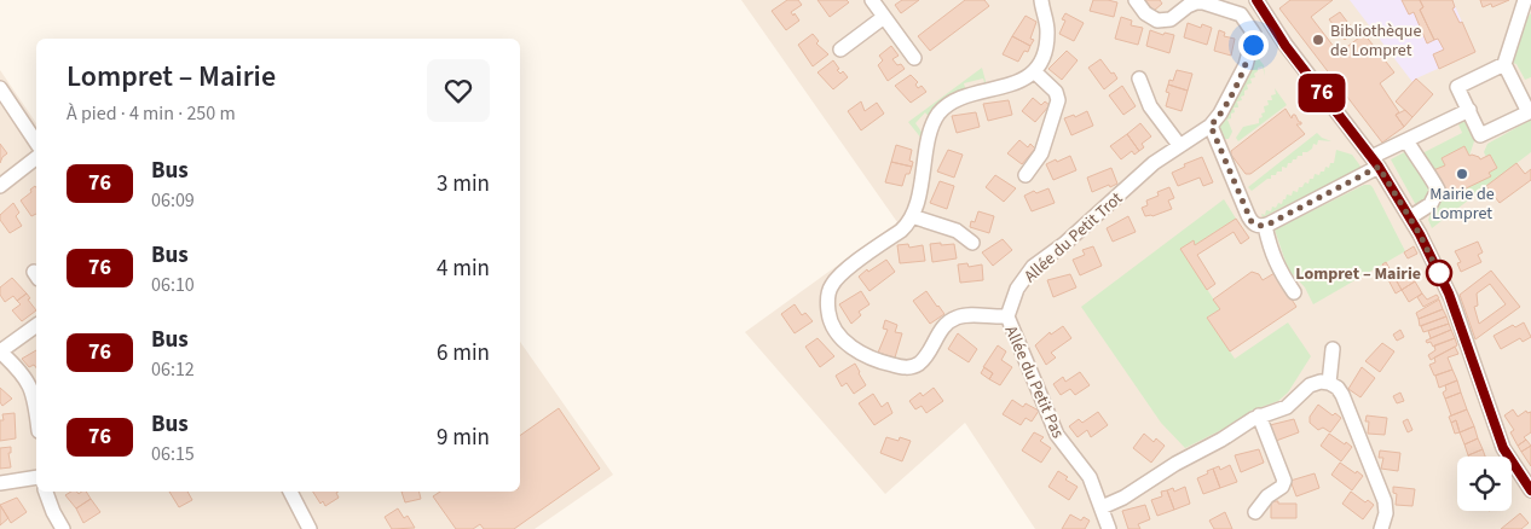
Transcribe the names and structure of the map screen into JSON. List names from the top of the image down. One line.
{"streets":{"street":["Allée du Petit Trot","Allée du Petit Pas"]},"crossings":[["Allée du Petit Trot","Allée du Petit Pas"]],"places":["Bibliothèque de Lompret","Mairie de Lompret","Lompret – Mairie"],"lines":["bus line 76"],"page":{"on_map":"76","heading":["Lompret – Mairie","À pied · 4 min · 250 m"],"list":[{"mark":"76","name":"Bus","note":"06:09","value":"3 min"},{"mark":"76","name":"Bus","note":"06:10","value":"4 min"},{"mark":"76","name":"Bus","note":"06:12","value":"6 min"},{"mark":"76","name":"Bus","note":"06:15","value":"9 min"}]}}
